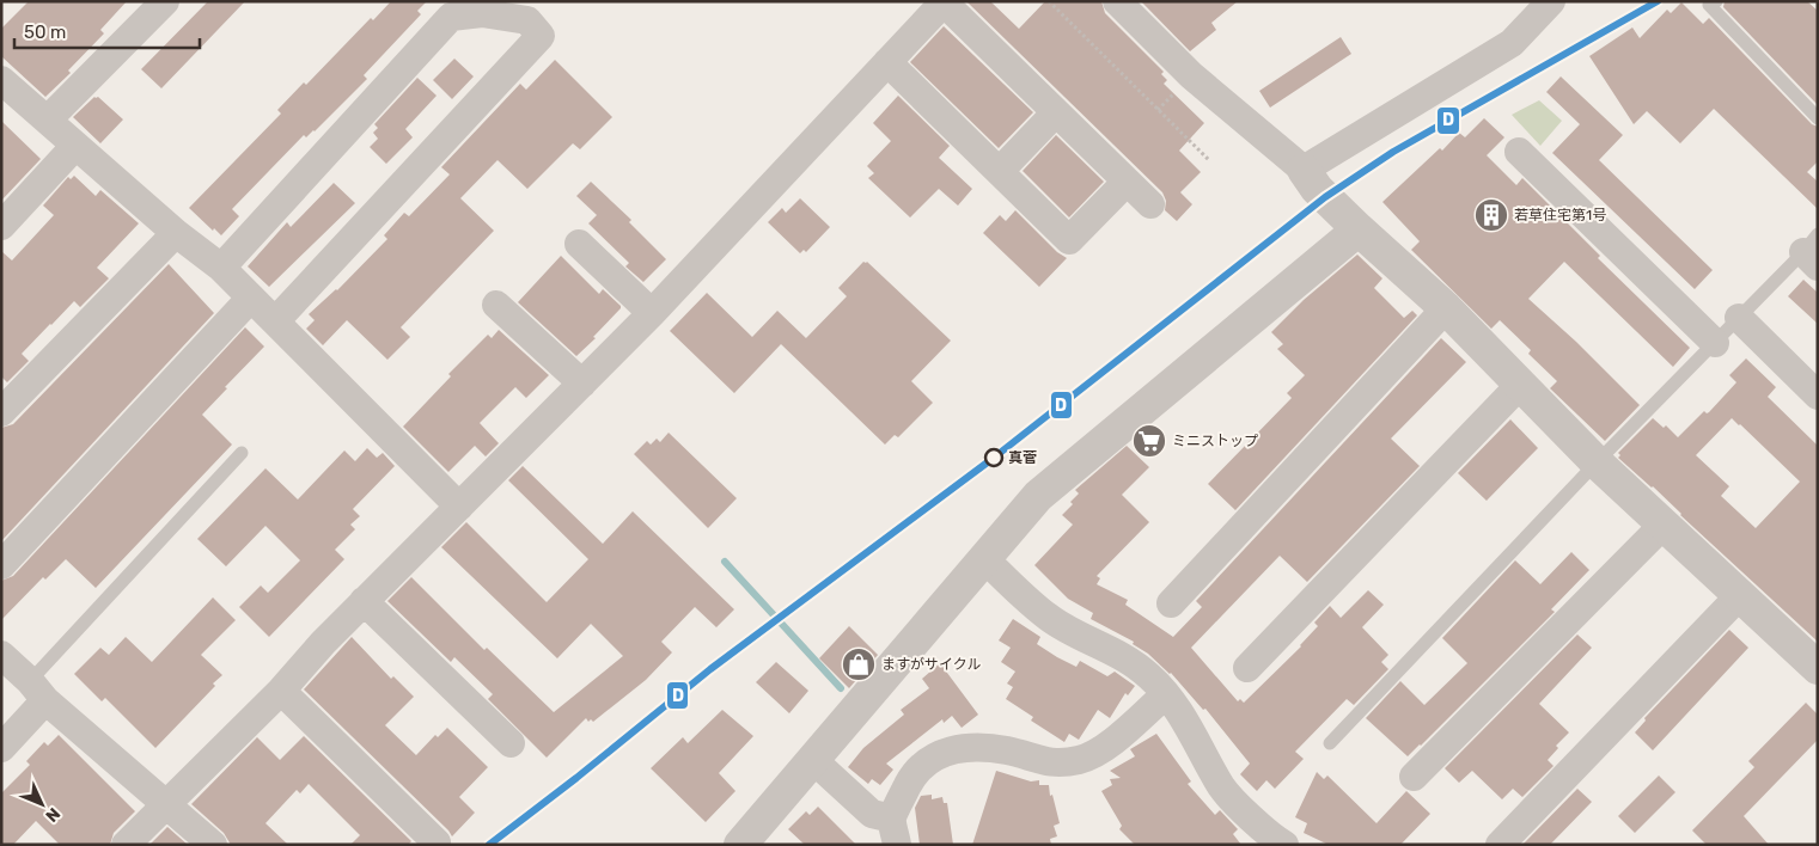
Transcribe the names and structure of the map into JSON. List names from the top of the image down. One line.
{"places":{"building":["若草住宅第1号"],"supermarket":["ミニストップ"],"other":["真菅"],"shop":["ますがサイクル"]},"lines":["transit line D"],"scale_bar":"50 m","north":"bottom right"}
